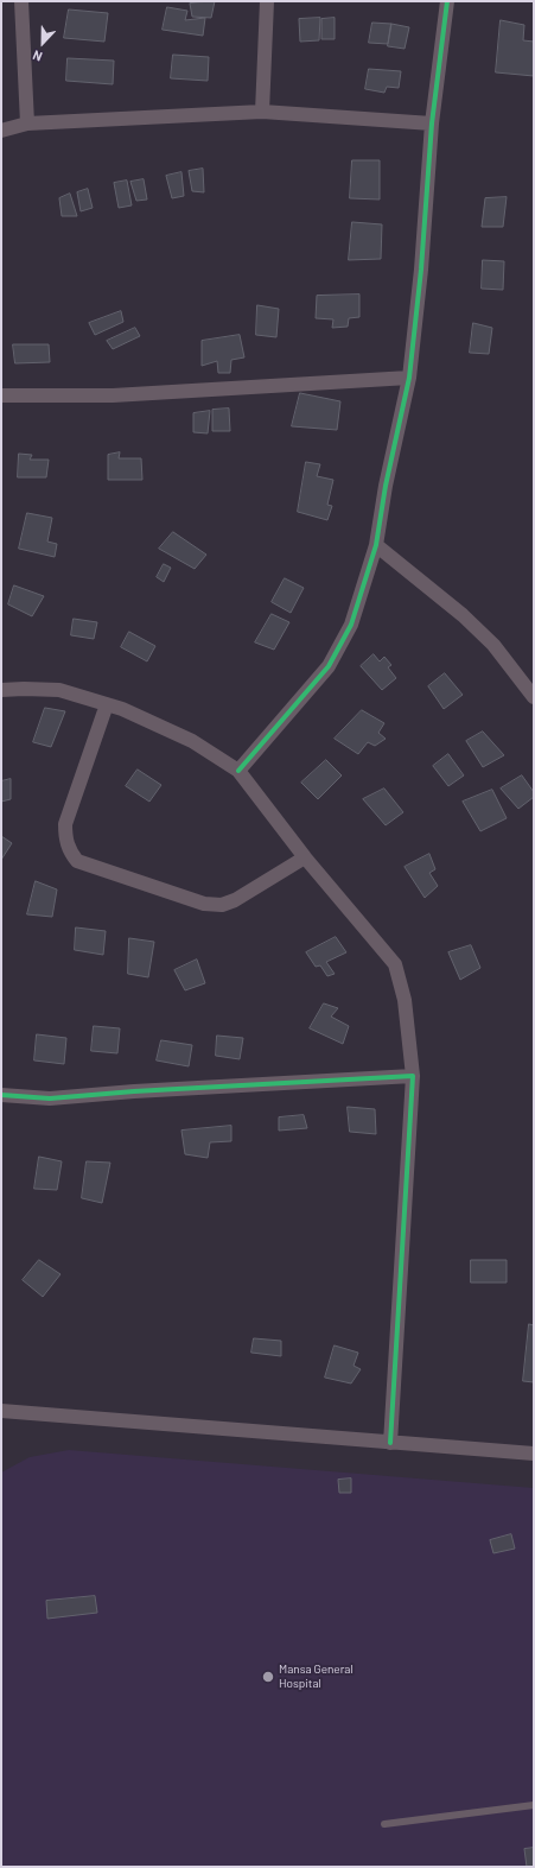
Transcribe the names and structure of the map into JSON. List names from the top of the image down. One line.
{"places":["Mansa General Hospital"],"north":"bottom"}
